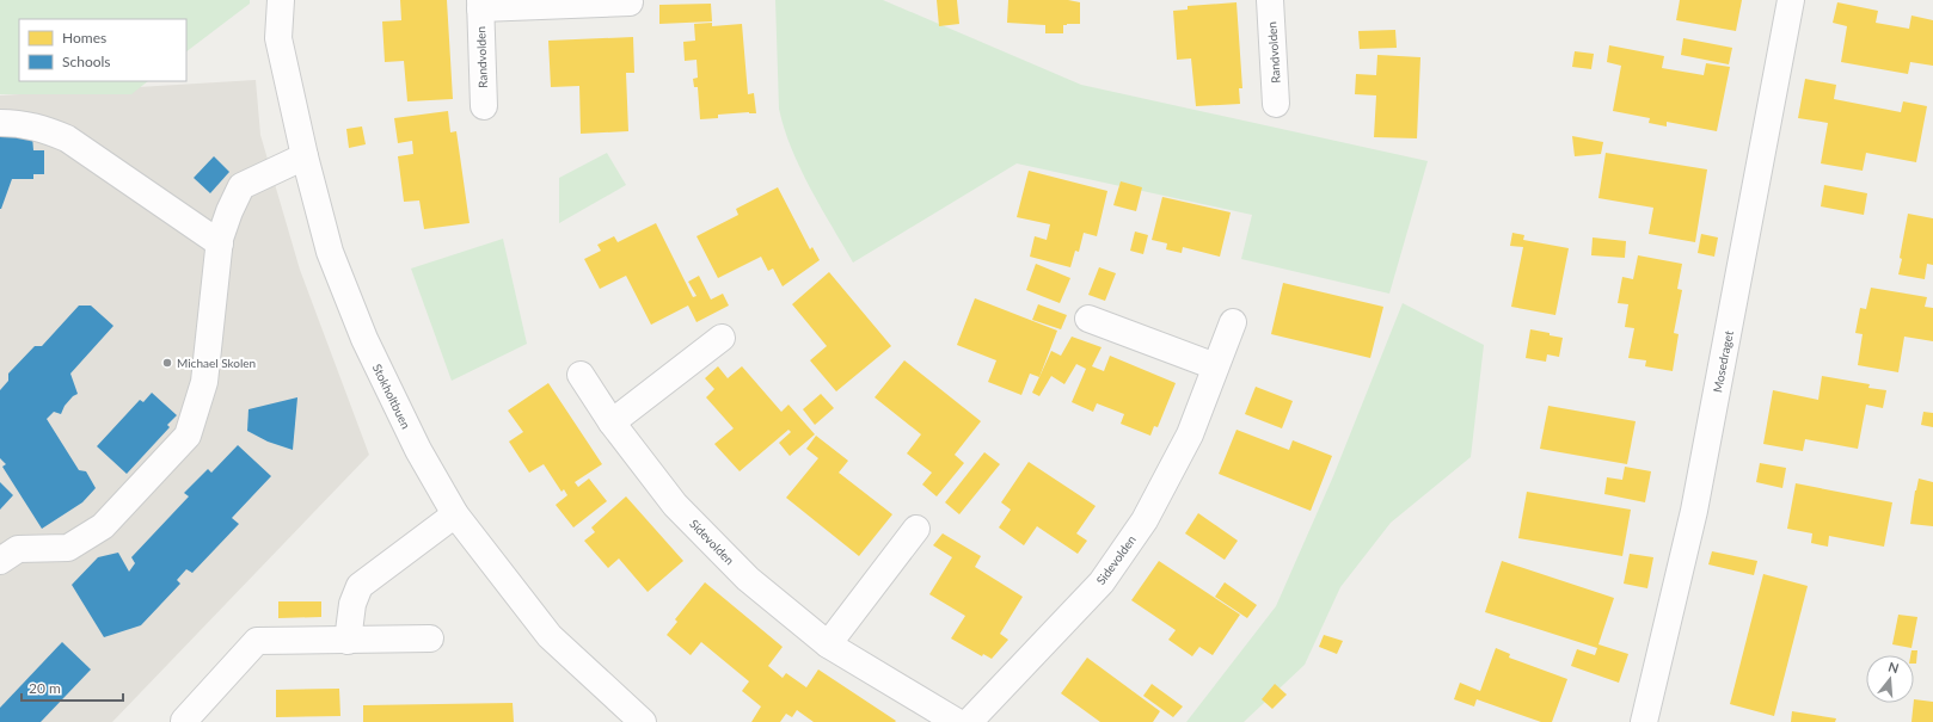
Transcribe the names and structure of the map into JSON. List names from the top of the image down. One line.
{"streets":{"street":["Randvolden","Mosedraget","Stokholtbuen","Sidevolden"]},"places":["Michael Skolen"],"legend":["Homes","Schools"],"scale_bar":"20 m","north":"top"}
